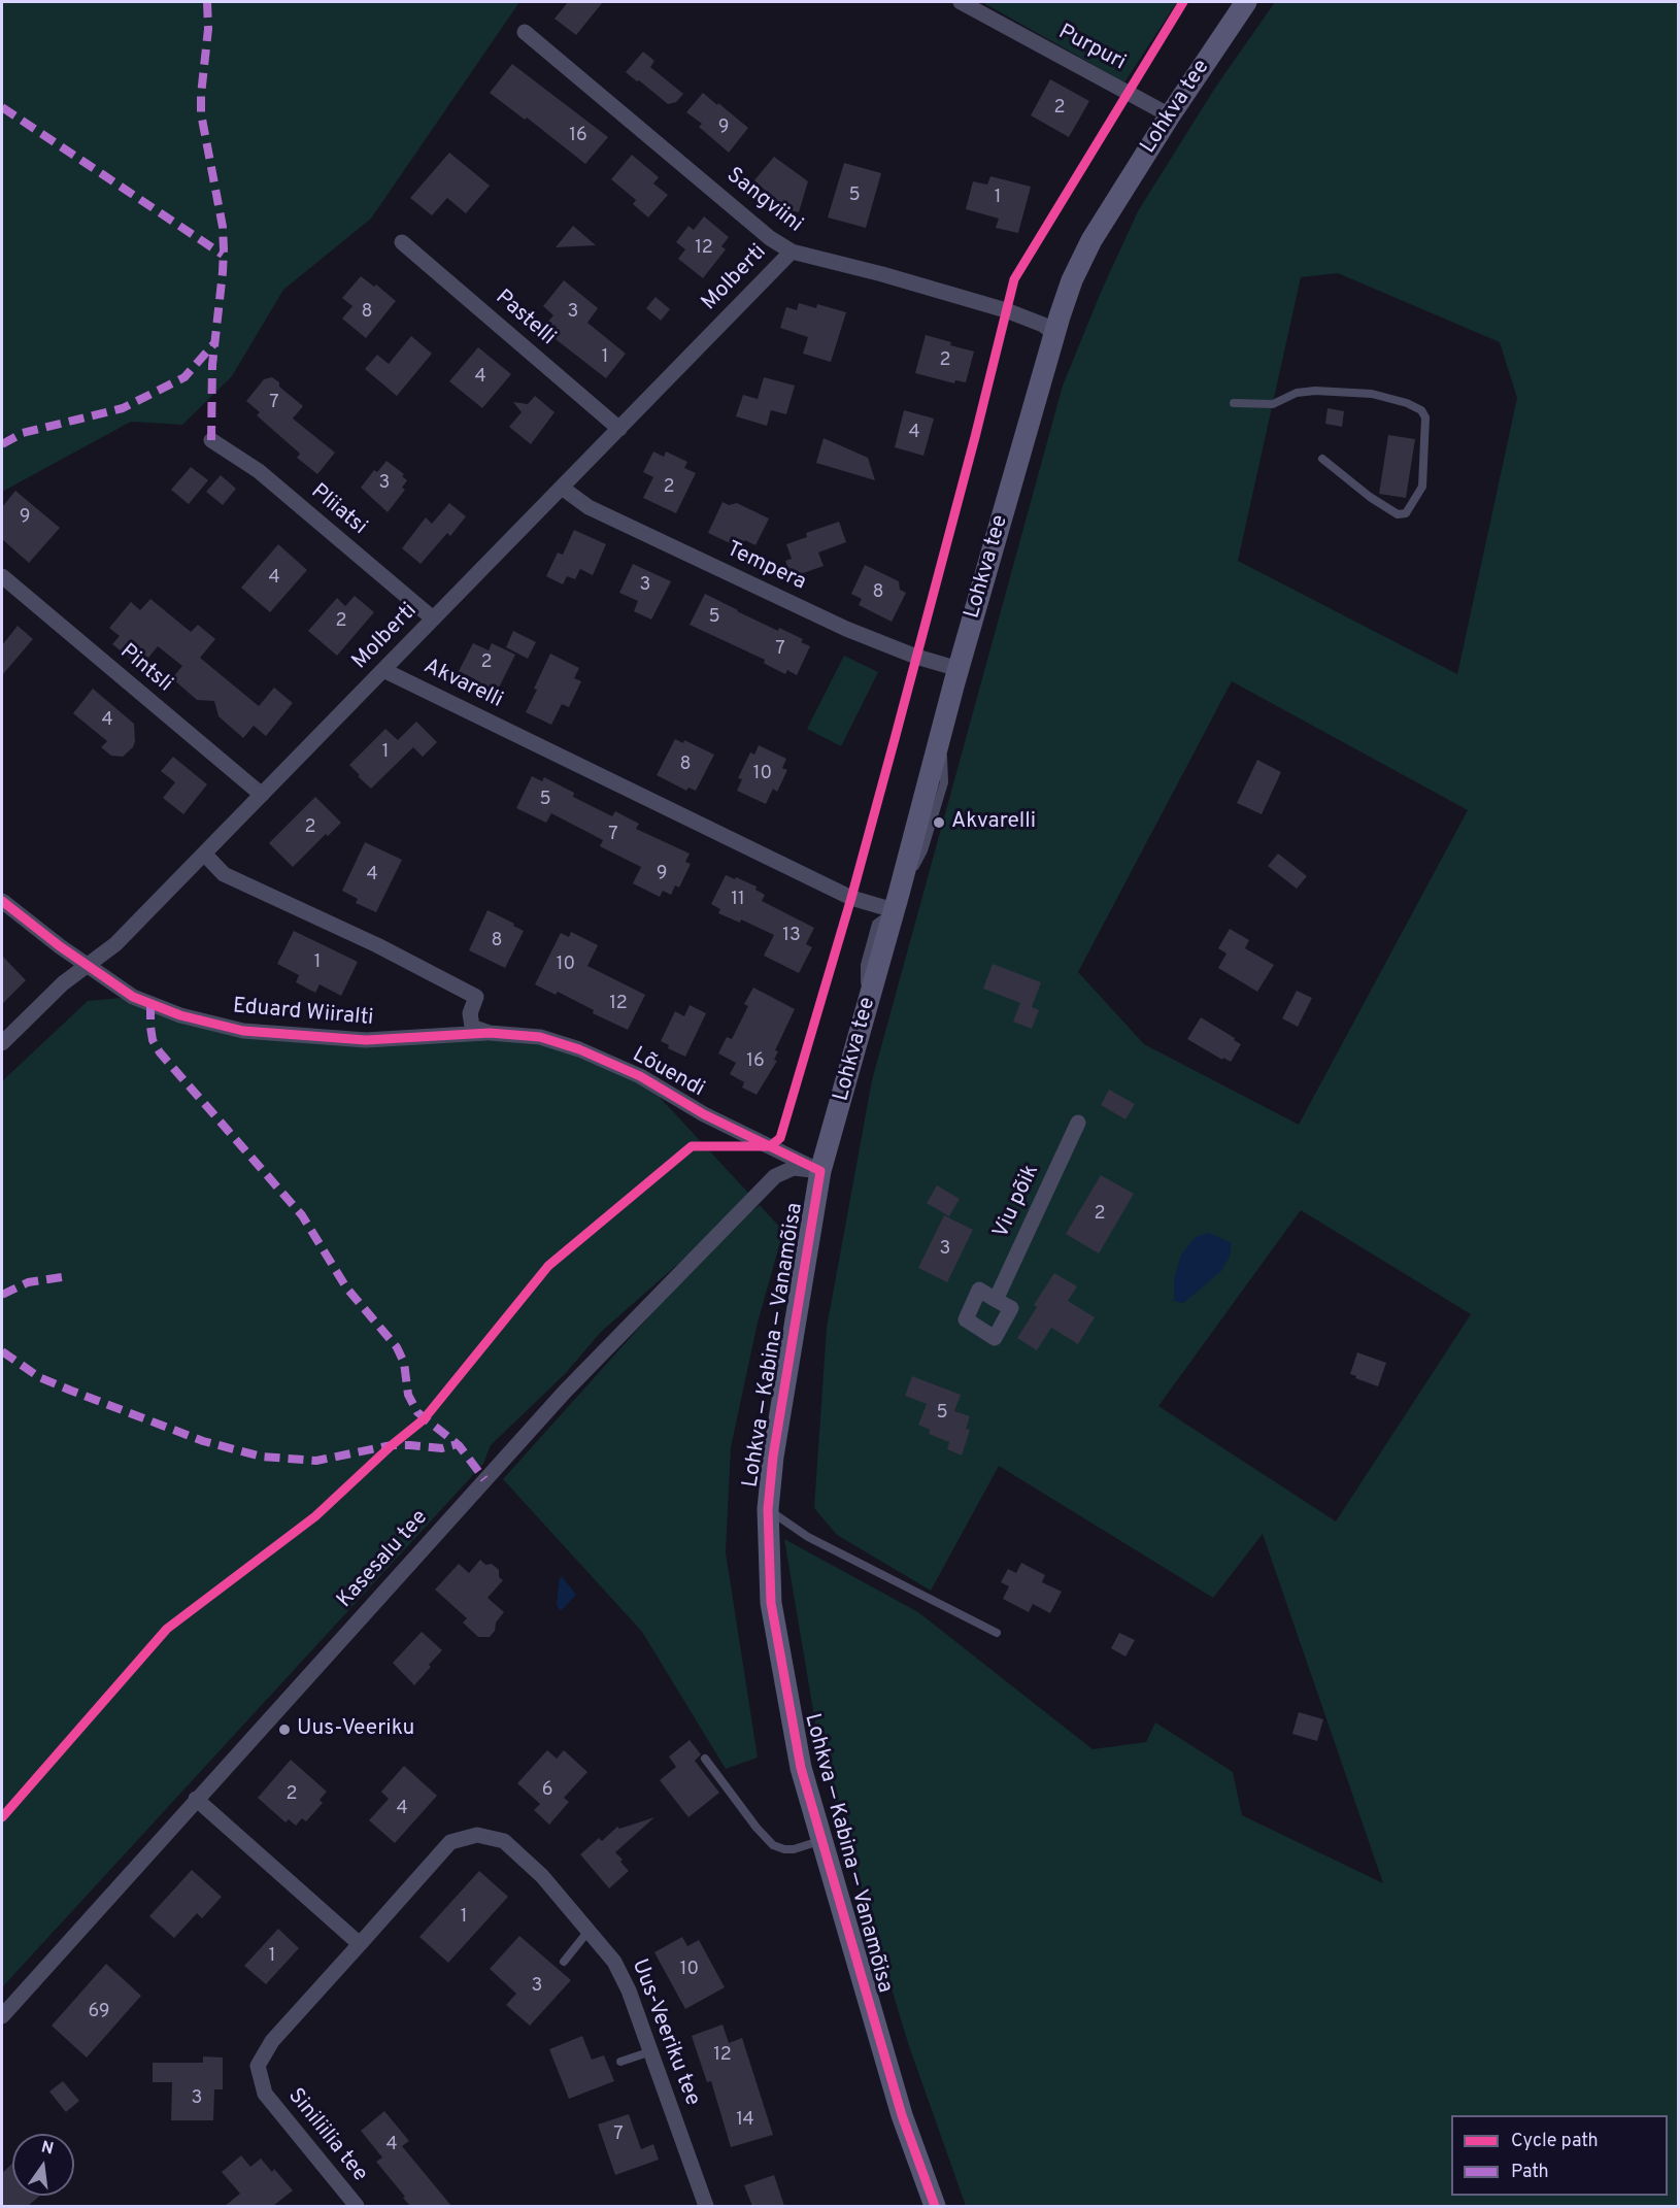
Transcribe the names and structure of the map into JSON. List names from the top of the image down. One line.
{"streets":{"street":["Purpuri","Lohkva tee","Sangviini","Molberti","Pastelli","Pliiatsi","Tempera","Pintsli","Akvarelli","Eduard Wiiralti","Lõuendi","Viu põik","Lohkva — Kabina — Vanamõisa","Kasesalu tee","Uus-Veeriku tee","Siniliilia tee"]},"crossings":[["Purpuri","Lohkva tee"],["Lohkva tee","Sangviini"],["Lohkva tee","Tempera"],["Lohkva tee","Akvarelli"],["Lohkva tee","Lõuendi"],["Lohkva tee","Lohkva — Kabina — Vanamõisa"],["Lohkva tee","Kasesalu tee"],["Sangviini","Molberti"],["Molberti","Pastelli"],["Molberti","Pliiatsi"],["Molberti","Tempera"],["Molberti","Pintsli"],["Molberti","Akvarelli"],["Molberti","Eduard Wiiralti"],["Eduard Wiiralti","Lõuendi"],["Lõuendi","Lohkva — Kabina — Vanamõisa"],["Lõuendi","Kasesalu tee"],["Lohkva — Kabina — Vanamõisa","Kasesalu tee"],["Uus-Veeriku tee","Siniliilia tee"]],"places":["Akvarelli","Uus-Veeriku"],"house_numbers":["2","9","16","5","1","12","8","3","1","2","4","7","4","3","2","9","4","3","8","5","2","7","2","4","1","8","10","5","2","7","9","4","11","13","8","1","10","12","16","2","3","5","6","2","4","1","1","10","3","69","12","3","14","7","4"],"legend":["Cycle path","Path"],"north":"top"}
